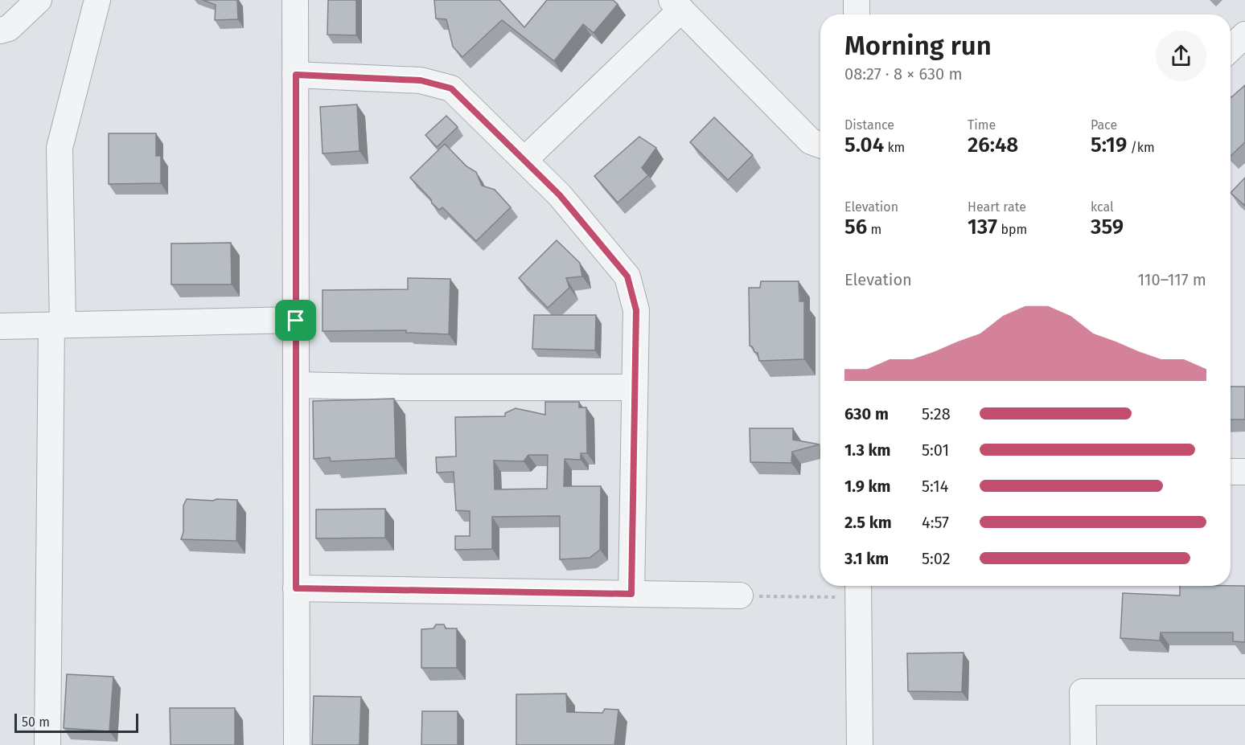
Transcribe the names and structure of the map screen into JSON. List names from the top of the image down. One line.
{"scale_bar":"50 m","page":{"heading":["Morning run","08:27 · 8 × 630 m"],"stats":[["Distance","5.04 km"],["Time","26:48"],["Pace","5:19 /km"],["Elevation","56 m"],["Heart rate","137 bpm"],["kcal","359"]],"chart":["Elevation","110–117 m"],"list":[{"name":"630 m","note":"5:28"},{"name":"1.3 km","note":"5:01"},{"name":"1.9 km","note":"5:14"},{"name":"2.5 km","note":"4:57"},{"name":"3.1 km","note":"5:02"}],"scale":"50 m"}}
